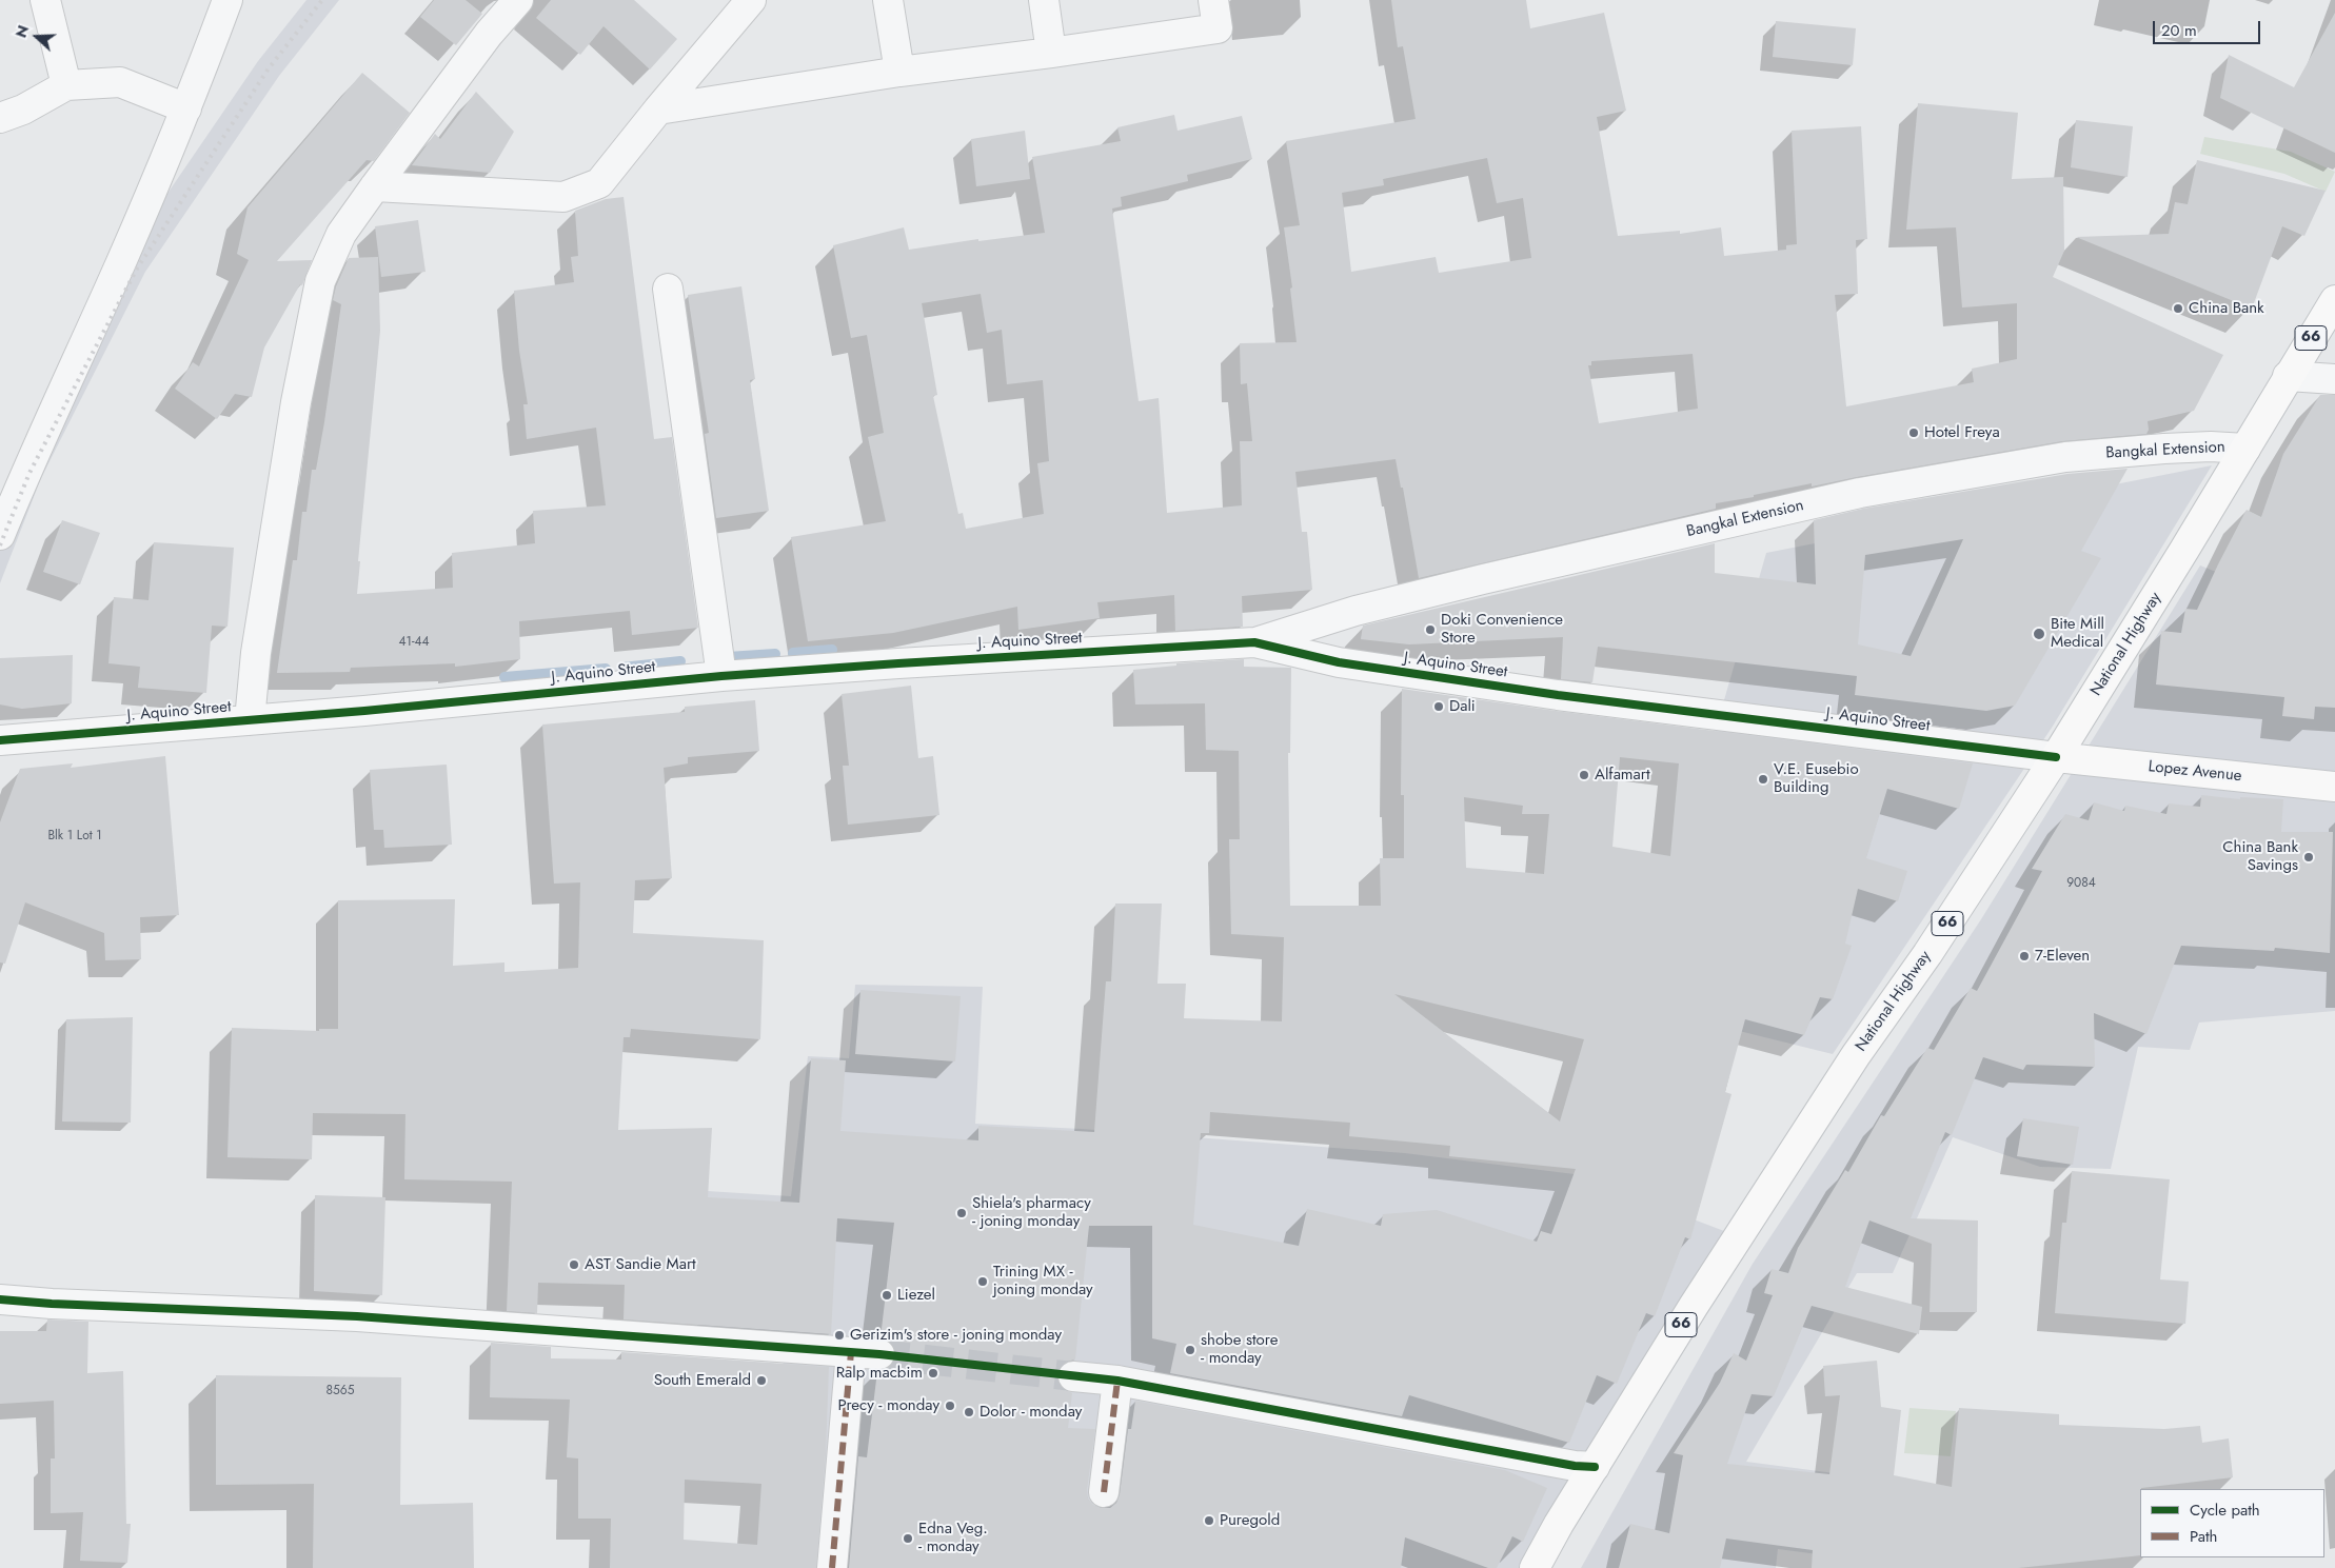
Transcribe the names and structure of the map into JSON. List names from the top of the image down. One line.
{"streets":{"main road":["66","National Highway","Lopez Avenue"],"street":["Bangkal Extension","J. Aquino Street"]},"crossings":[["Bangkal Extension","J. Aquino Street"],["Bangkal Extension","National Highway"],["J. Aquino Street","National Highway"],["J. Aquino Street","Lopez Avenue"],["National Highway","Lopez Avenue"]],"places":["China Bank","Hotel Freya","Doki Convenience Store","Bite Mill Medical","Dali","Alfamart","V.E. Eusebio Building","China Bank Savings","7-Eleven","Shiela's pharmacy - joning monday","AST Sandie Mart","Trining MX - joning monday","Liezel","Gerizim's store - joning monday","shobe store - monday","Ralp macbim","South Emerald","Precy - monday","Dolor - monday","Puregold","Edna Veg. - monday"],"house_numbers":["41-44","Blk 1 Lot 1","9084","8565"],"legend":["Cycle path","Path"],"scale_bar":"20 m","north":"left"}
